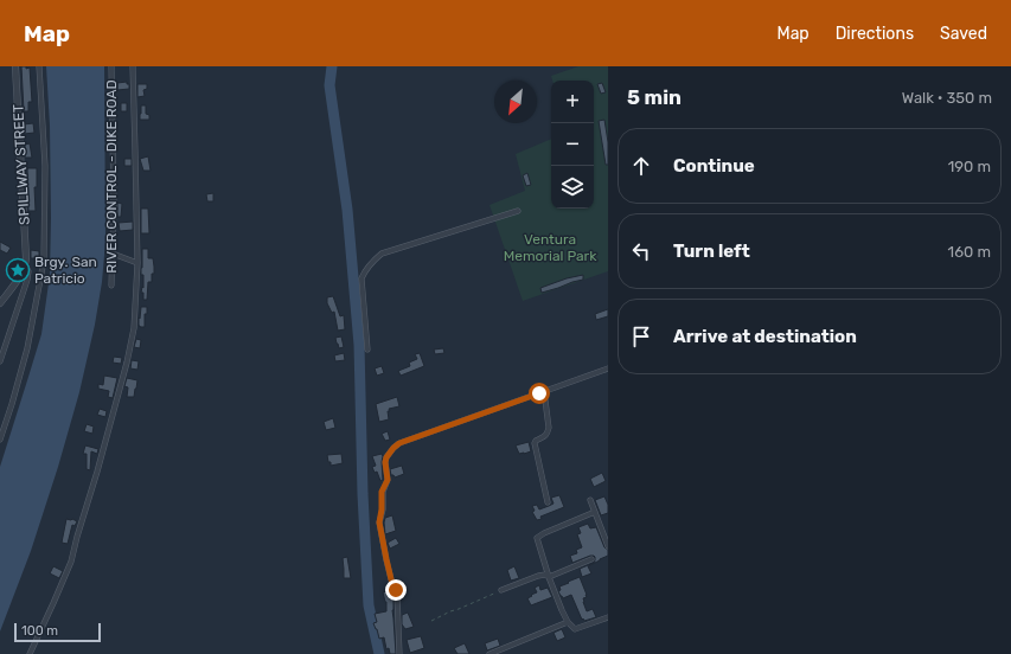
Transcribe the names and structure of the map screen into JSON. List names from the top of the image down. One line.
{"streets":{"street":["SPILLWAY STREET","RIVER CONTROL - DIKE ROAD"]},"parks":["Ventura Memorial Park"],"places":{"place":["Brgy. San Patricio"]},"scale_bar":"100 m","north":"bottom left","page":{"header":"Map","nav":["Map","Directions","Saved"],"heading":["5 min","Walk · 350 m"],"map_buttons":["+","−"],"list":[["Continue","190 m"],["Turn left","160 m"],"Arrive at destination"],"scale":"100 m"}}
